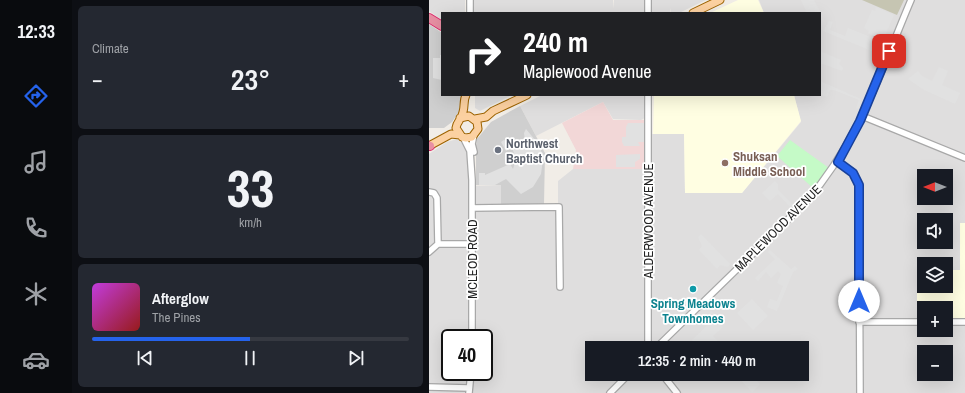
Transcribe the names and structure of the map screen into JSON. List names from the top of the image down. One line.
{"streets":{"street":["ALDERWOOD AVENUE","MAPLEWOOD AVENUE","MCLEOD ROAD"]},"places":["Northwest Baptist Church","Shuksan Middle School","Spring Meadows Townhomes"],"north":"left","page":{"tabs":"12:33","tile":["Climate",["33","km/h"]],"turn":["240 m","Maplewood Avenue"],"heat":["−","23°","+"],"map_buttons":["+","−"],"song":["Afterglow","The Pines"],"limit":"40","trip":"12:35 · 2 min · 440 m"}}
